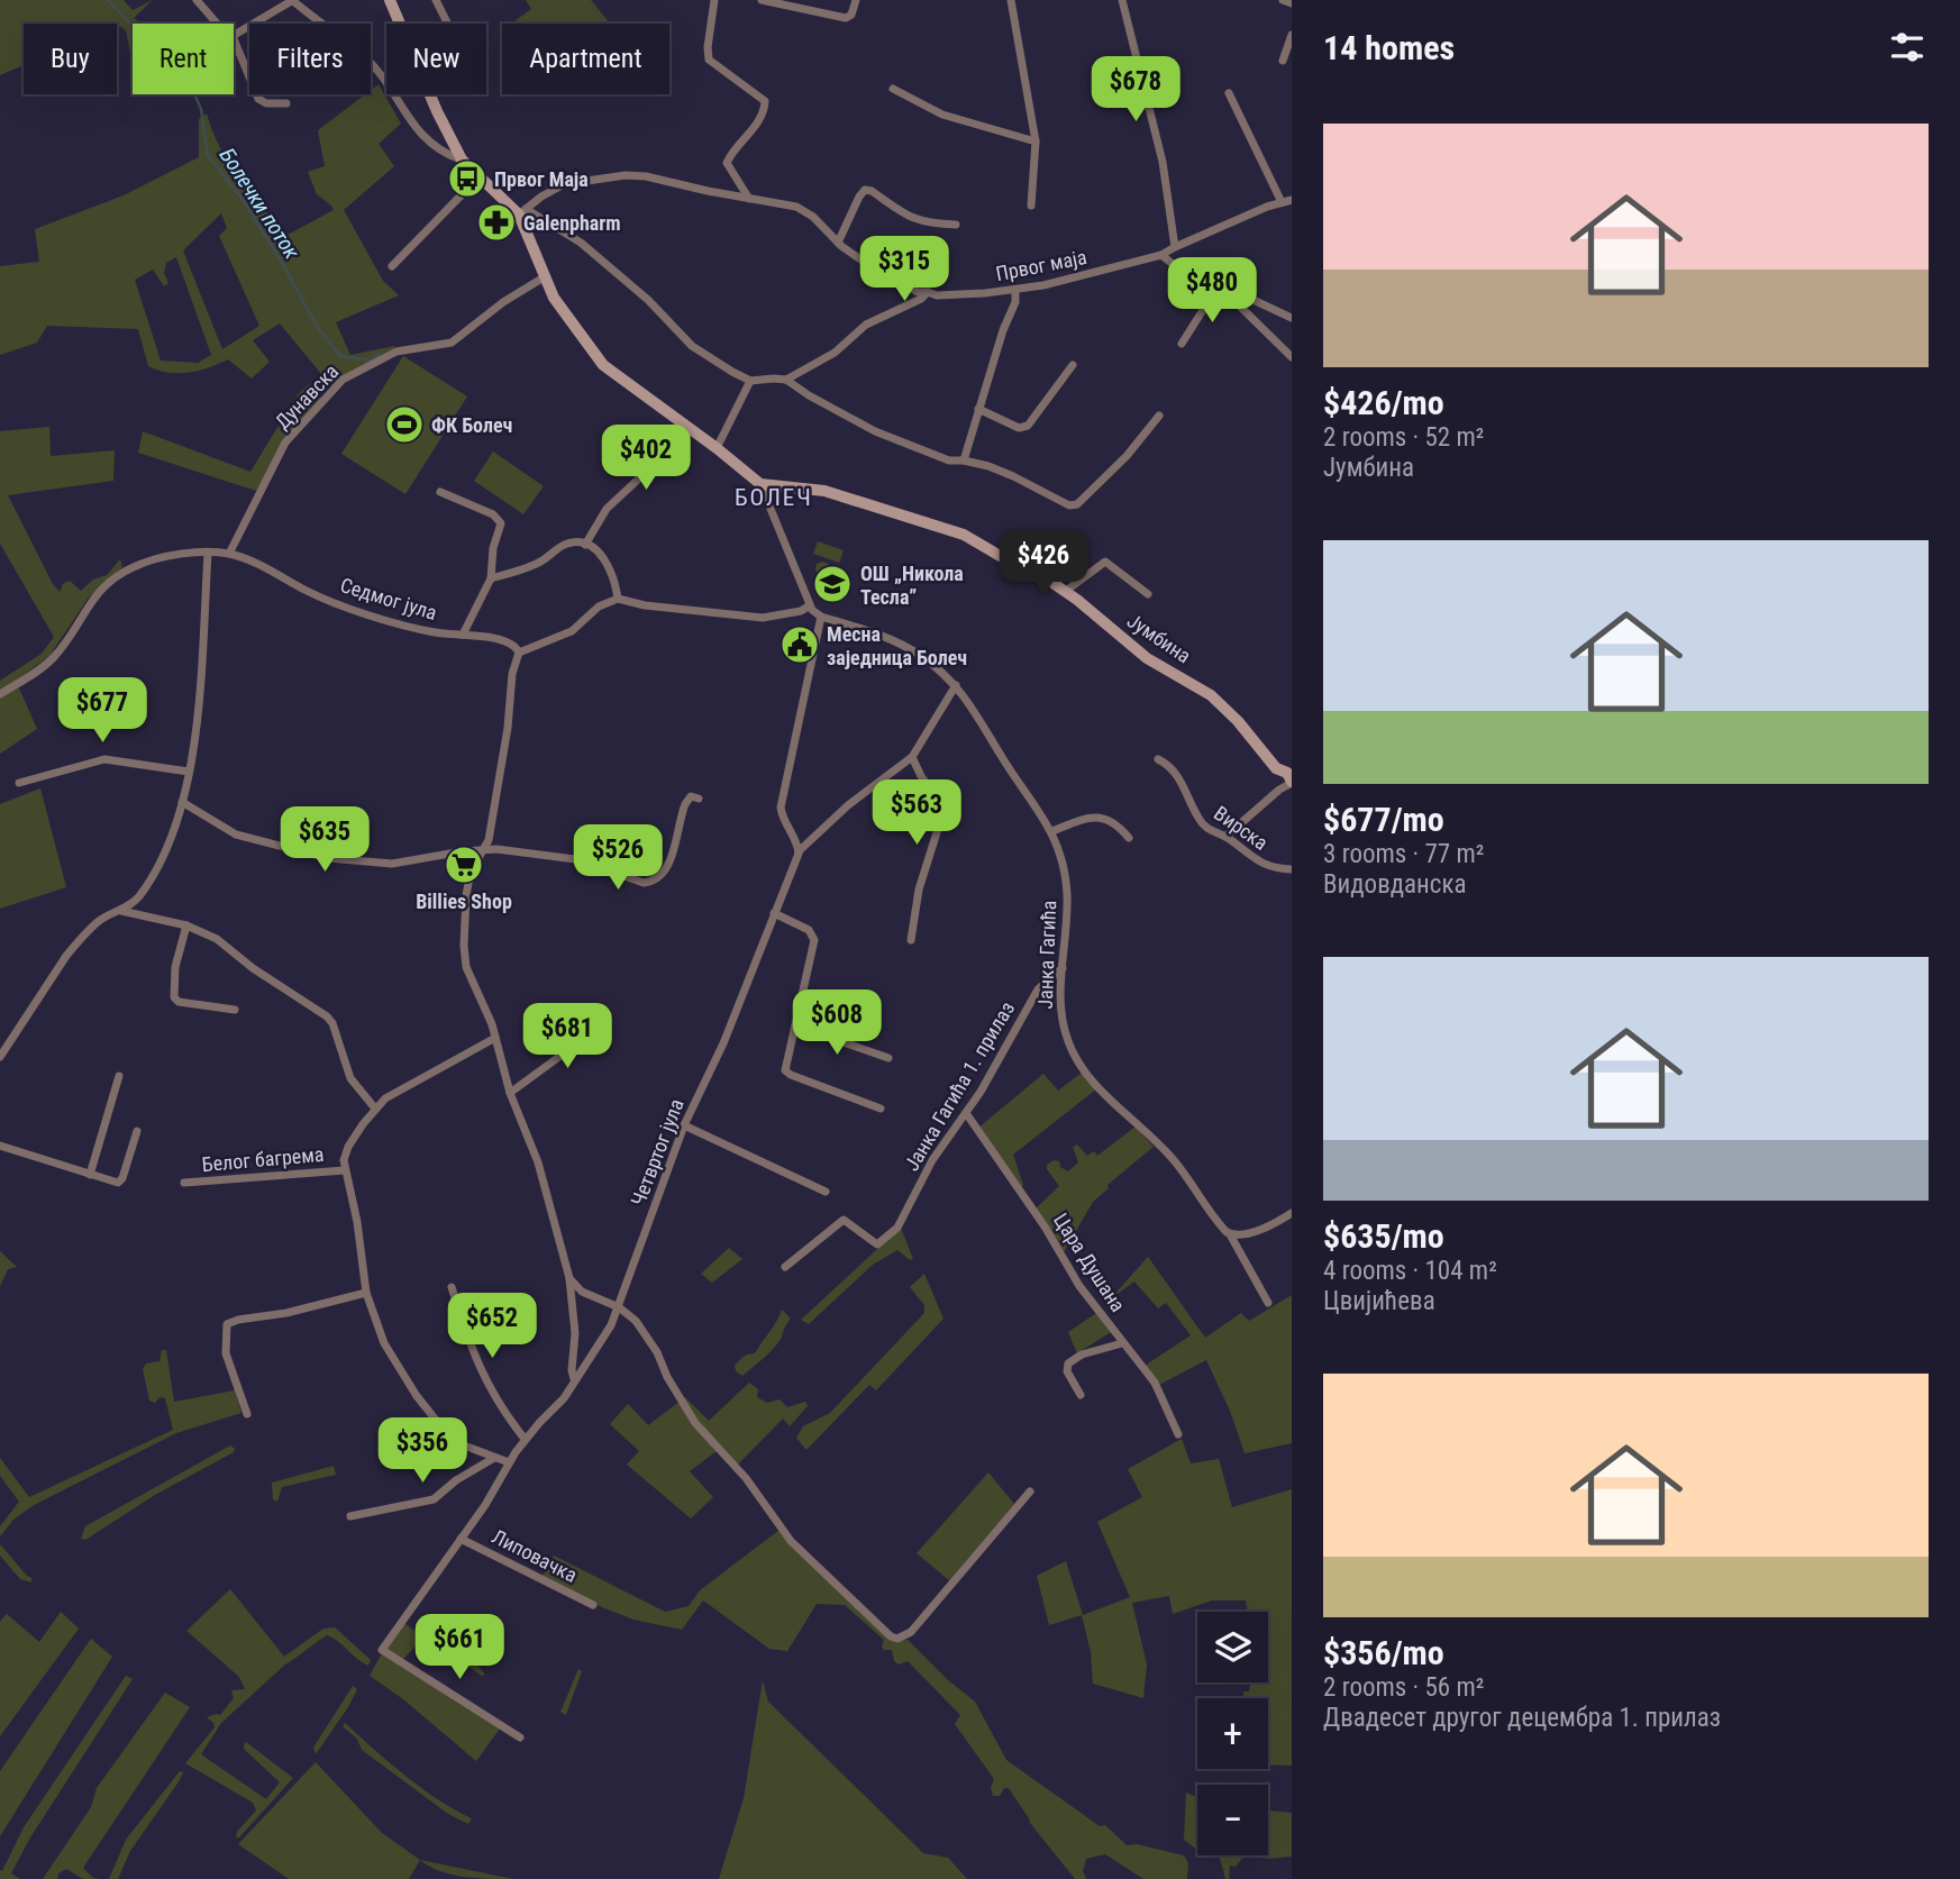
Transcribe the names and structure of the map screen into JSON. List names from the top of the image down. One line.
{"streets":{"street":["Првог маја","Дунавска","Седмог јула","Јумбина","Вирска","Јанка Гагића","Јанка Гагића 1. прилаз","Четвртог јула","Белог багрема","Цара Душана","Липовачка"]},"crossings":[["Дунавска","Седмог јула"],["Јанка Гагића","Јанка Гагића 1. прилаз"],["Јанка Гагића 1. прилаз","Цара Душана"],["Четвртог јула","Липовачка"]],"districts":["БОЛЕЧ"],"water":["Болечки поток"],"places":{"bus stop":["Првог Маја"],"pharmacy":["Galenpharm"],"sports":["ФК Болеч"],"school or university":["ОШ „Никола Тесла”"],"public building":["Месна заједница Болеч"],"supermarket":["Billies Shop"]},"page":{"heading":"14 homes","chip":["Buy","Rent","Filters","New","Apartment"],"price":["$678","$315","$480","$402","$426","$677","$563","$635","$526","$608","$681","$652","$356","$661"],"list":[{"name":"$426/mo","note":"2 rooms · 52 m² · Јумбина"},{"name":"$677/mo","note":"3 rooms · 77 m² · Видовданска"},{"name":"$635/mo","note":"4 rooms · 104 m² · Цвијићева"},{"name":"$356/mo","note":"2 rooms · 56 m² · Двадесет другог децембра 1. прилаз"}],"map_buttons":["+","−"]}}
